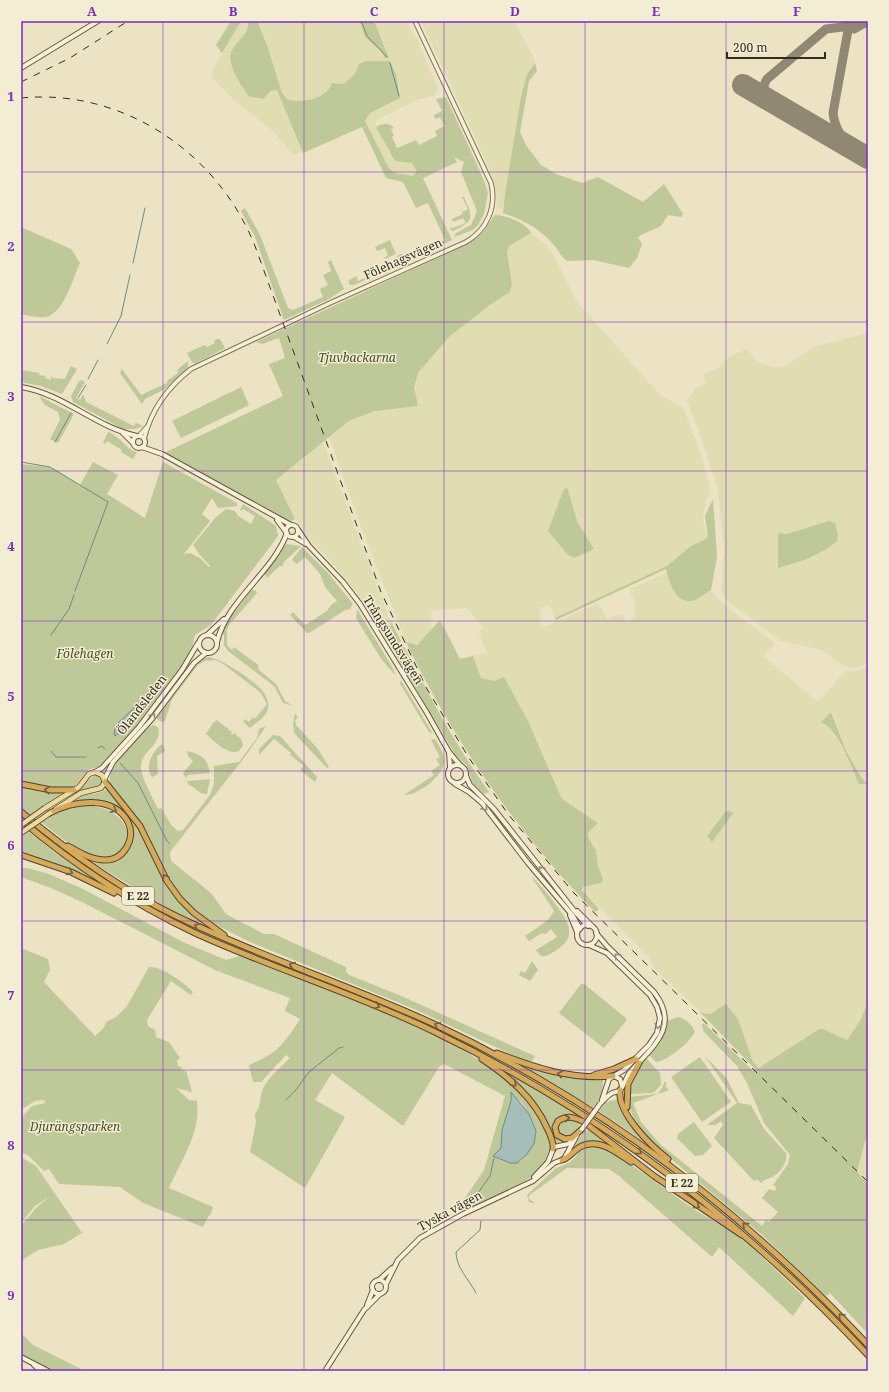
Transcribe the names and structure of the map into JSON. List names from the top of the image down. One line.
{"streets":{"highway":["E 22"],"main road":["Trångsundsvägen","Ölandsleden","Tyska vägen"],"street":["Fölehagsvägen"]},"crossings":[["Trångsundsvägen","Ölandsleden"]],"parks":["Tjuvbackarna","Fölehagen","Djurängsparken"],"scale_bar":"200 m","grid":{"columns":["A","B","C","D","E","F"],"rows":["1","2","3","4","5","6","7","8","9"]}}
